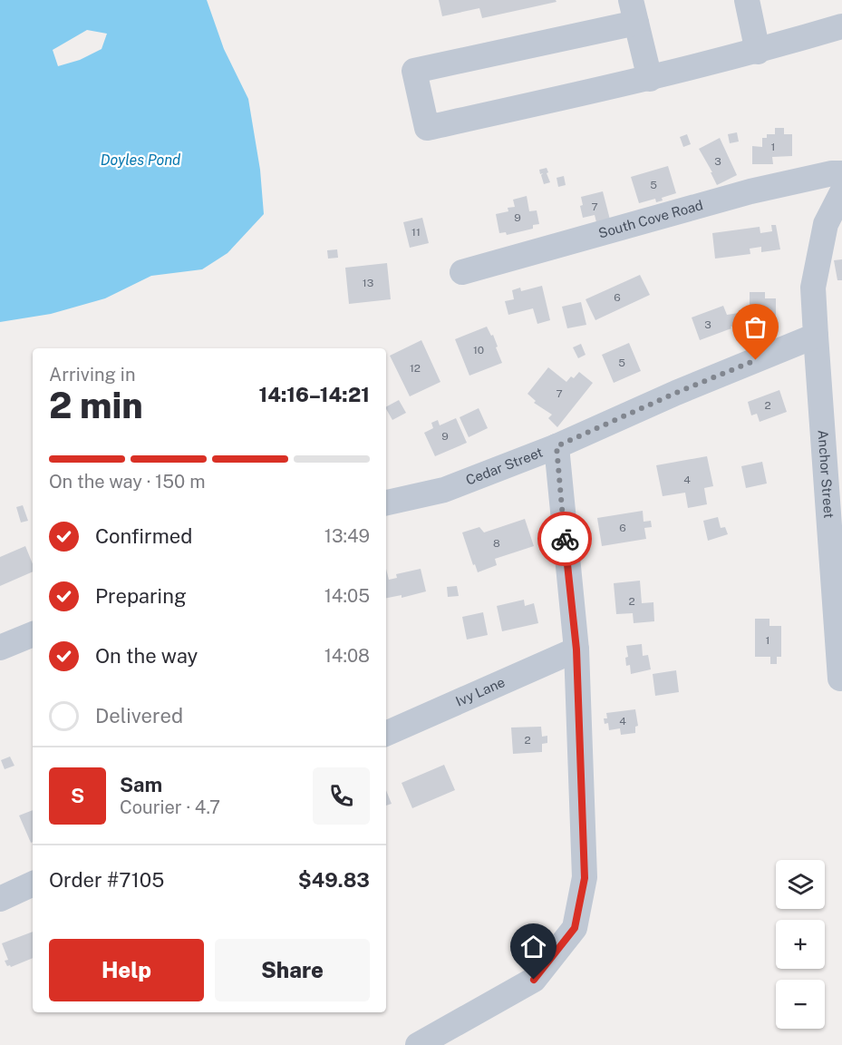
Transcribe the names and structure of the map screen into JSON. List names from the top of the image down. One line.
{"streets":{"street":["South Cove Road","Cedar Street","Anchor Street","Ivy Lane"]},"crossings":[["Cedar Street","Anchor Street"]],"water":["Doyles Pond"],"house_numbers":["1","3","5","7","9","11","13","6","3","10","5","12","7","2","9","4","6","8","2","1","4","2"],"page":{"heading":["2 min","Arriving in","14:16–14:21"],"panel":["Sam","Courier · 4.7","Order #7105","$49.83"],"bar":"On the way · 150 m","list":[["Confirmed","13:49"],["Preparing","14:05"],["On the way","14:08"],"Delivered"],"round":"S","map_buttons":["+","−"],"buttons":["Help","Share"]}}
